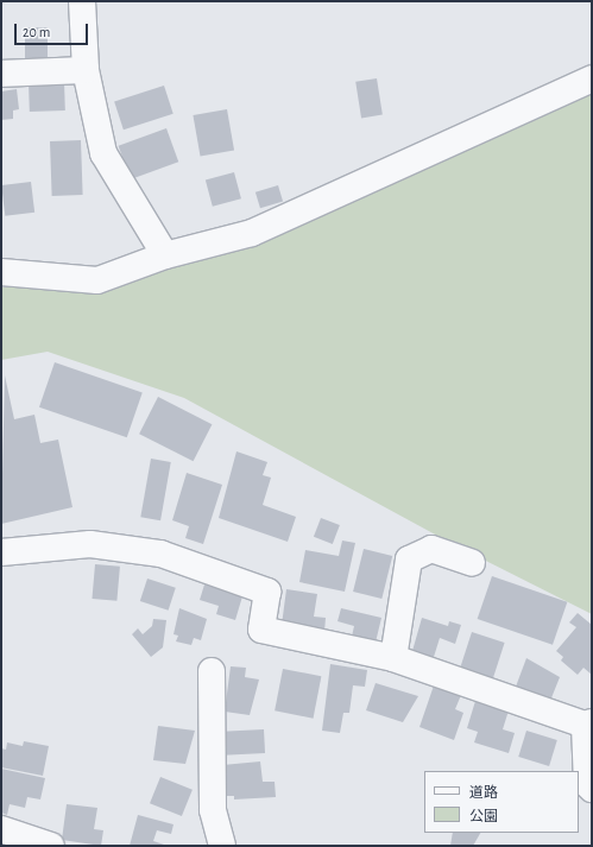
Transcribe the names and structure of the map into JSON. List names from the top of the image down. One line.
{"legend":["道路","公園"],"scale_bar":"20 m"}
